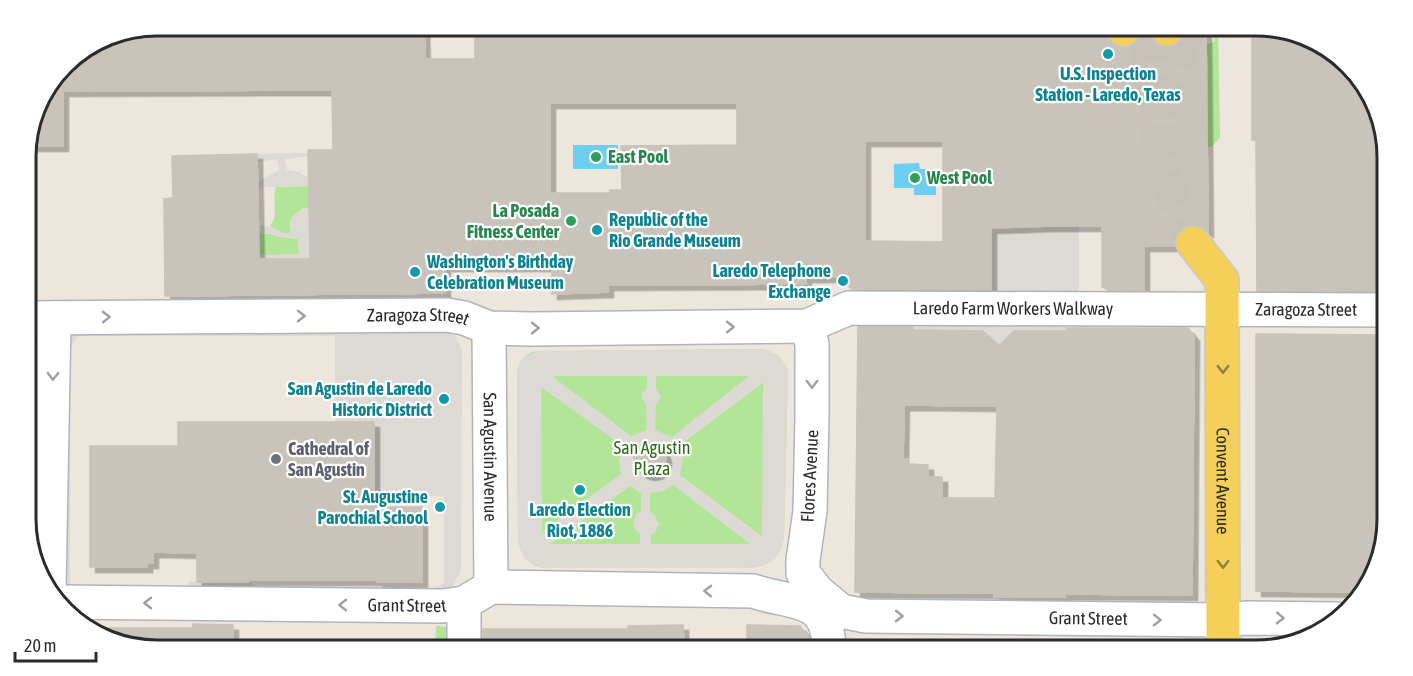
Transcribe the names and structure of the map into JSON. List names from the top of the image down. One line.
{"streets":{"main road":["Convent Avenue"],"street":["Laredo Farm Workers Walkway","Zaragoza Street","San Agustin Avenue","Flores Avenue","Grant Street"]},"crossings":[["Laredo Farm Workers Walkway","Zaragoza Street"],["Laredo Farm Workers Walkway","Flores Avenue"],["Laredo Farm Workers Walkway","Convent Avenue"],["Zaragoza Street","San Agustin Avenue"],["Zaragoza Street","Flores Avenue"],["Zaragoza Street","Convent Avenue"],["San Agustin Avenue","Grant Street"],["Flores Avenue","Grant Street"],["Convent Avenue","Grant Street"]],"one_way":["Zaragoza Street","Flores Avenue","Convent Avenue"],"parks":["San Agustin Plaza"],"places":["U.S. Inspection Station - Laredo, Texas","East Pool","West Pool","La Posada Fitness Center","Republic of the Rio Grande Museum","Washington's Birthday Celebration Museum","Laredo Telephone Exchange","San Agustin de Laredo Historic District","Cathedral of San Agustin","Laredo Election Riot, 1886","St. Augustine Parochial School"],"scale_bar":"20 m"}
